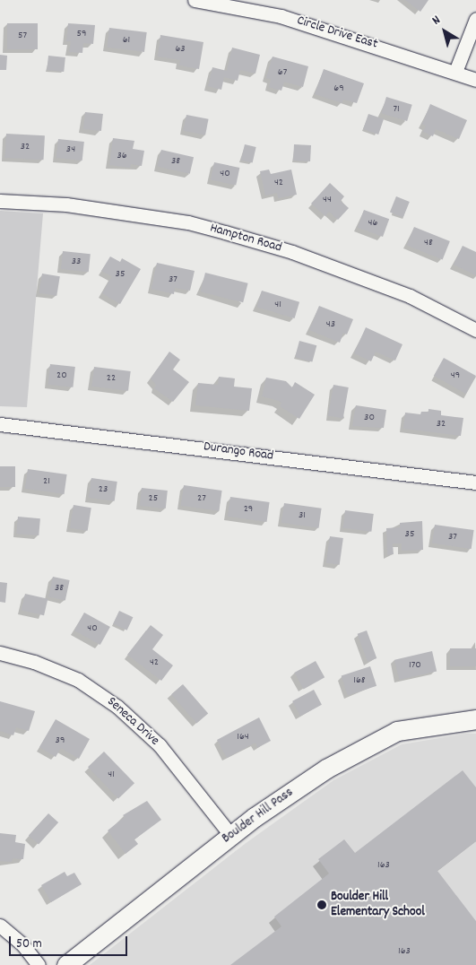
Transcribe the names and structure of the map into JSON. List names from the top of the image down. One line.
{"streets":{"street":["Circle Drive East","Hampton Road","Durango Road","Seneca Drive","Boulder Hill Pass"]},"crossings":[["Seneca Drive","Boulder Hill Pass"]],"places":["Boulder Hill Elementary School"],"house_numbers":["59","57","61","63","67","69","71","32","34","36","38","40","42","44","46","48","33","35","37","41","43","20","49","22","30","32","21","23","25","27","29","31","35","37","38","40","42","170","168","164","39","41","163","163"],"scale_bar":"50 m","north":"top left"}
